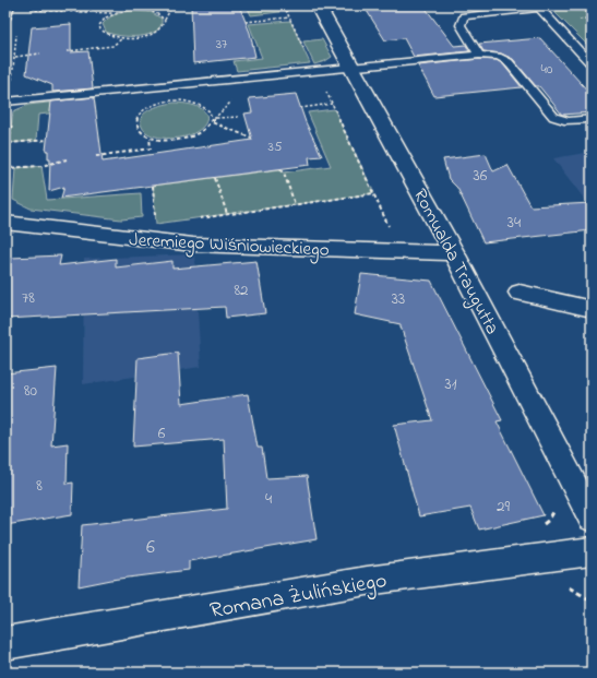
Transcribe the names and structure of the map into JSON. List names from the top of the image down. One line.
{"streets":{"street":["Jeremiego Wiśniowieckiego","Romualda Traugutta","Romana Żulińskiego"]},"crossings":[["Jeremiego Wiśniowieckiego","Romualda Traugutta"]],"house_numbers":["37","40","35","36","34","82","78","33","31","80","6","8","4","29","6"]}
